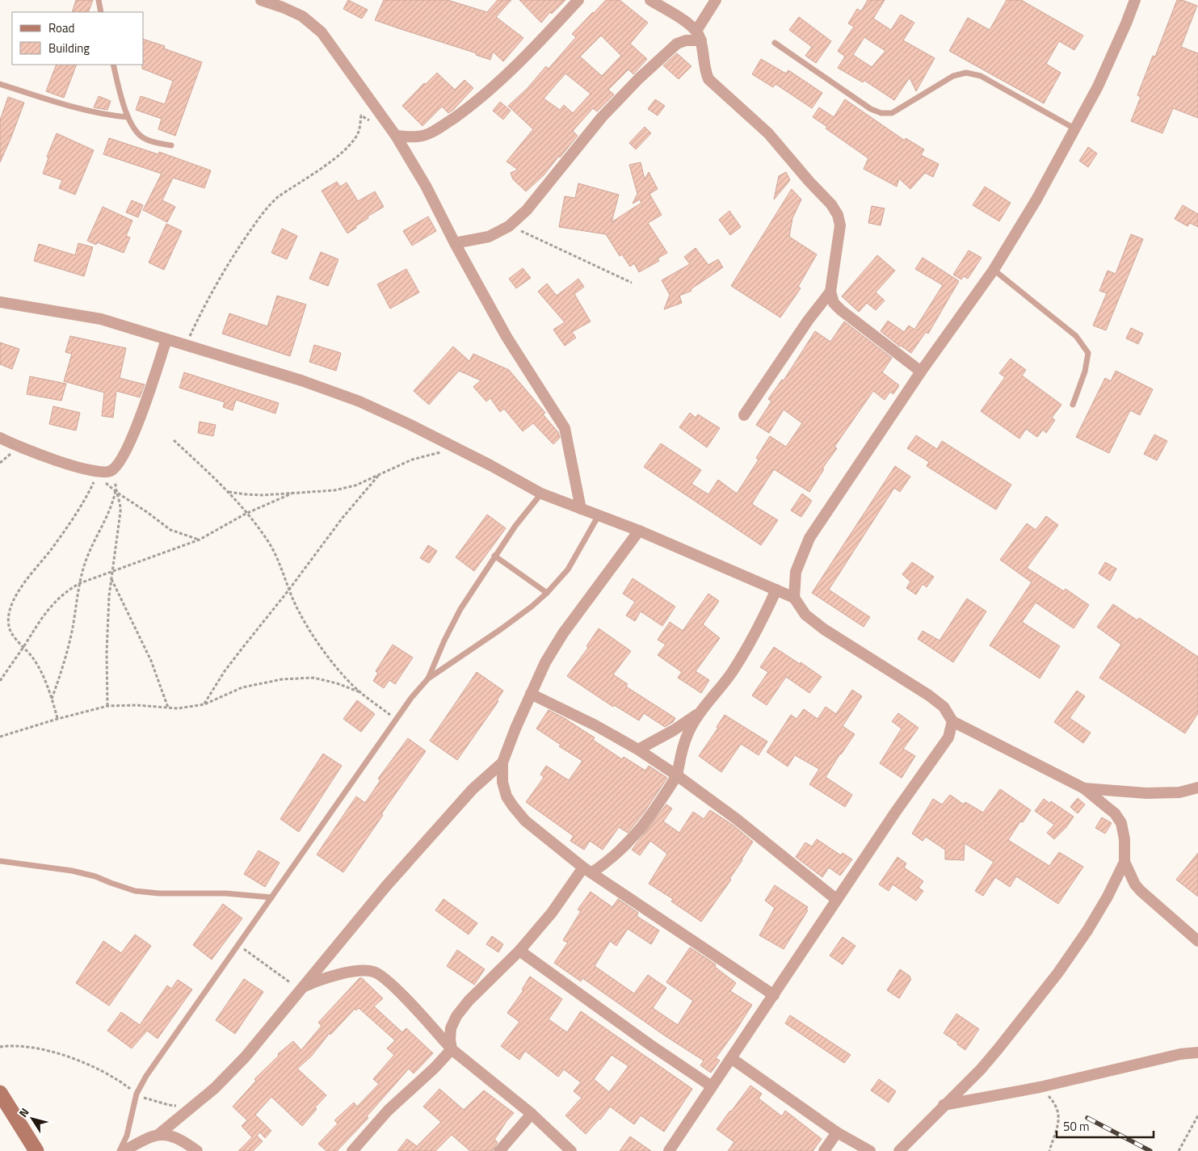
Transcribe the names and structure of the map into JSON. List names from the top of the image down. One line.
{"legend":["Road","Building"],"scale_bar":"50 m","north":"top left"}
